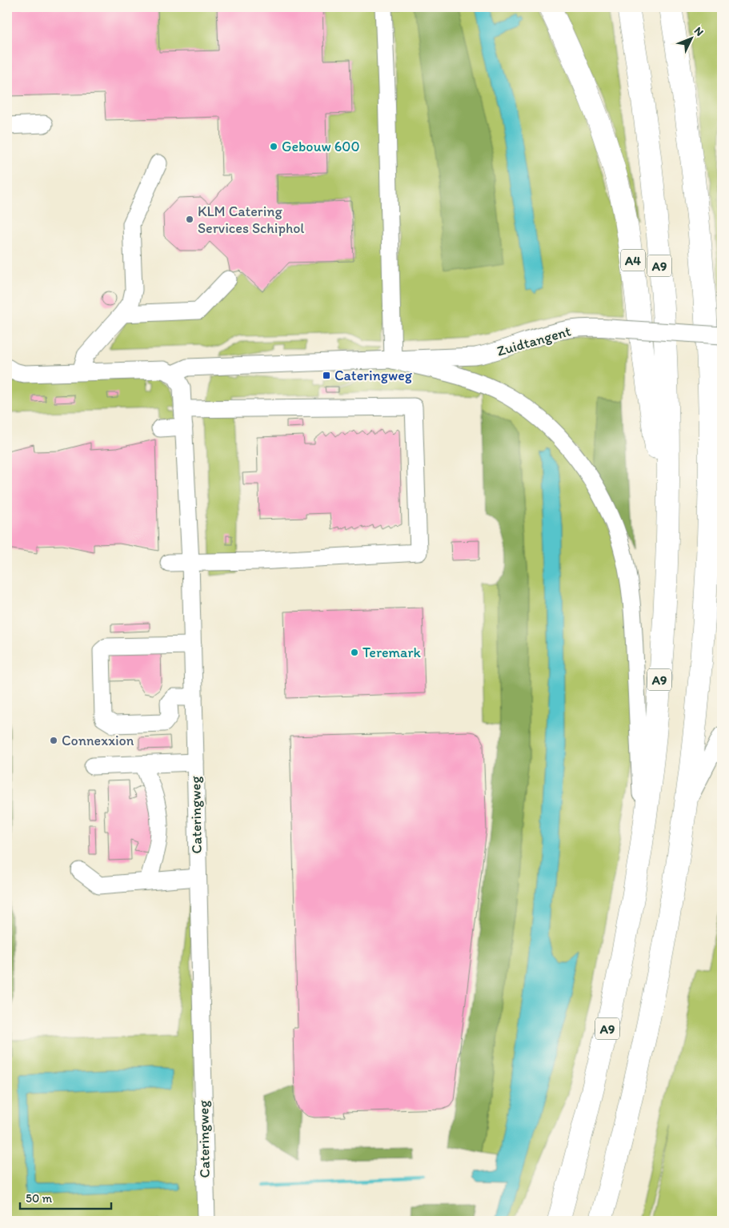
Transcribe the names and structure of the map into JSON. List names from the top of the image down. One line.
{"streets":{"highway":["A4","A9"],"street":["Zuidtangent","Cateringweg"]},"crossings":[["A4","A9"],["A9","Zuidtangent"]],"places":{"other":["Gebouw 600","KLM Catering Services Schiphol","Teremark","Connexxion"],"transit":["Cateringweg"]},"scale_bar":"50 m","north":"top right"}
